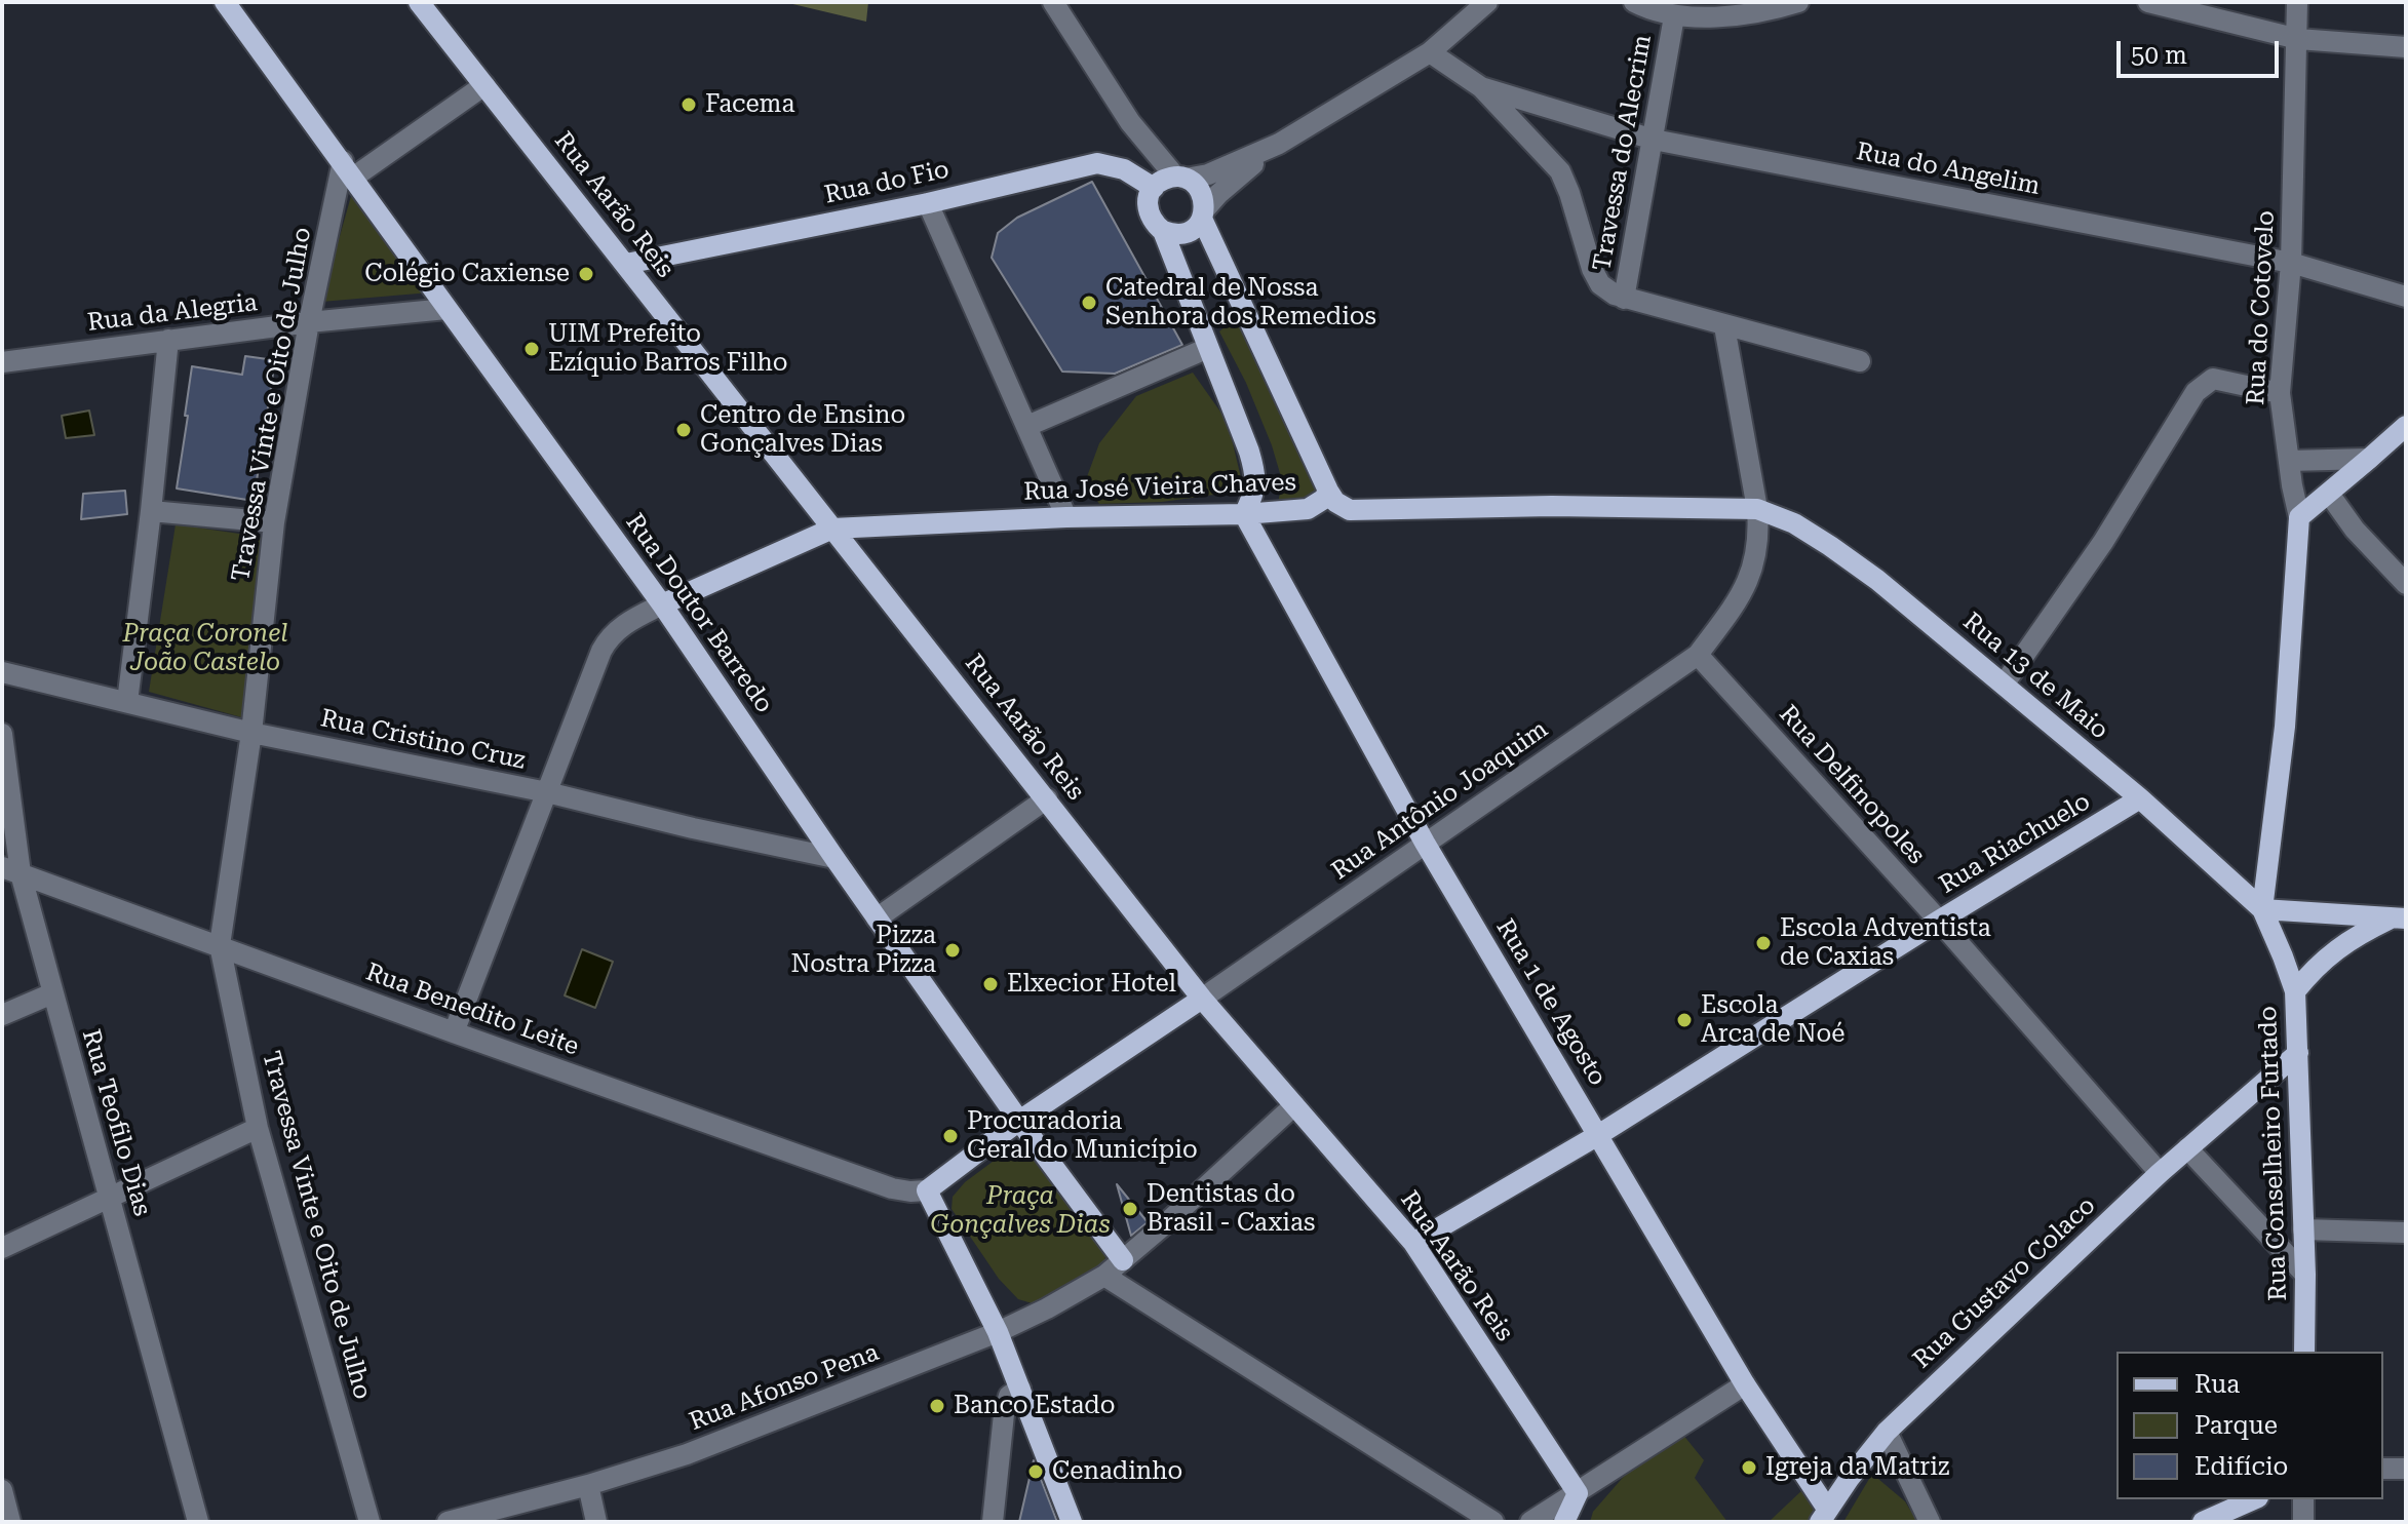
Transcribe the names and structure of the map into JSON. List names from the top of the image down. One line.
{"streets":{"main road":["Rua do Fio","Rua Aarão Reis","Rua do Cotovelo","Rua José Vieira Chaves","Rua Doutor Barredo","Rua 13 de Maio","Rua Antônio Joaquim","Rua Riachuelo","Rua 1 de Agosto","Rua Conselheiro Furtado","Rua Gustavo Colaco"],"street":["Travessa do Alecrim","Rua do Angelim","Rua da Alegria","Travessa Vinte e Oito de Julho","Rua Cristino Cruz","Rua Delfinopoles","Rua Benedito Leite","Rua Teofilo Dias","Rua Afonso Pena"]},"crossings":[["Travessa do Alecrim","Rua do Angelim"],["Rua do Angelim","Rua do Cotovelo"],["Rua do Fio","Rua Aarão Reis"],["Rua Aarão Reis","Rua José Vieira Chaves"],["Rua Aarão Reis","Rua Antônio Joaquim"],["Rua Aarão Reis","Rua Riachuelo"],["Rua Aarão Reis","Rua Afonso Pena"],["Rua do Cotovelo","Rua 13 de Maio"],["Rua do Cotovelo","Rua Conselheiro Furtado"],["Rua da Alegria","Travessa Vinte e Oito de Julho"],["Rua da Alegria","Rua Doutor Barredo"],["Travessa Vinte e Oito de Julho","Rua Doutor Barredo"],["Travessa Vinte e Oito de Julho","Rua Cristino Cruz"],["Travessa Vinte e Oito de Julho","Rua Benedito Leite"],["Rua José Vieira Chaves","Rua Doutor Barredo"],["Rua José Vieira Chaves","Rua 13 de Maio"],["Rua José Vieira Chaves","Rua Antônio Joaquim"],["Rua José Vieira Chaves","Rua 1 de Agosto"],["Rua Doutor Barredo","Rua Cristino Cruz"],["Rua Doutor Barredo","Rua Antônio Joaquim"],["Rua Doutor Barredo","Rua Afonso Pena"],["Rua 13 de Maio","Rua Antônio Joaquim"],["Rua 13 de Maio","Rua Riachuelo"],["Rua 13 de Maio","Rua Conselheiro Furtado"],["Rua Delfinopoles","Rua Antônio Joaquim"],["Rua Delfinopoles","Rua Riachuelo"],["Rua Delfinopoles","Rua Gustavo Colaco"],["Rua Antônio Joaquim","Rua 1 de Agosto"],["Rua Antônio Joaquim","Rua Benedito Leite"],["Rua Riachuelo","Rua 1 de Agosto"],["Rua 1 de Agosto","Rua Gustavo Colaco"],["Rua Benedito Leite","Rua Teofilo Dias"],["Rua Conselheiro Furtado","Rua Gustavo Colaco"]],"parks":["Praça Coronel João Castelo","Praça Gonçalves Dias"],"places":["Facema","Colégio Caxiense","Catedral de Nossa Senhora dos Remedios","UIM Prefeito Ezíquio Barros Filho","Centro de Ensino Gonçalves Dias","Escola Adventista de Caxias","Pizza Nostra Pizza","Elxecior Hotel","Escola Arca de Noé","Procuradoria Geral do Município","Dentistas do Brasil - Caxias","Banco Estado","Igreja da Matriz","Cenadinho"],"legend":["Rua","Parque","Edifício"],"scale_bar":"50 m"}
